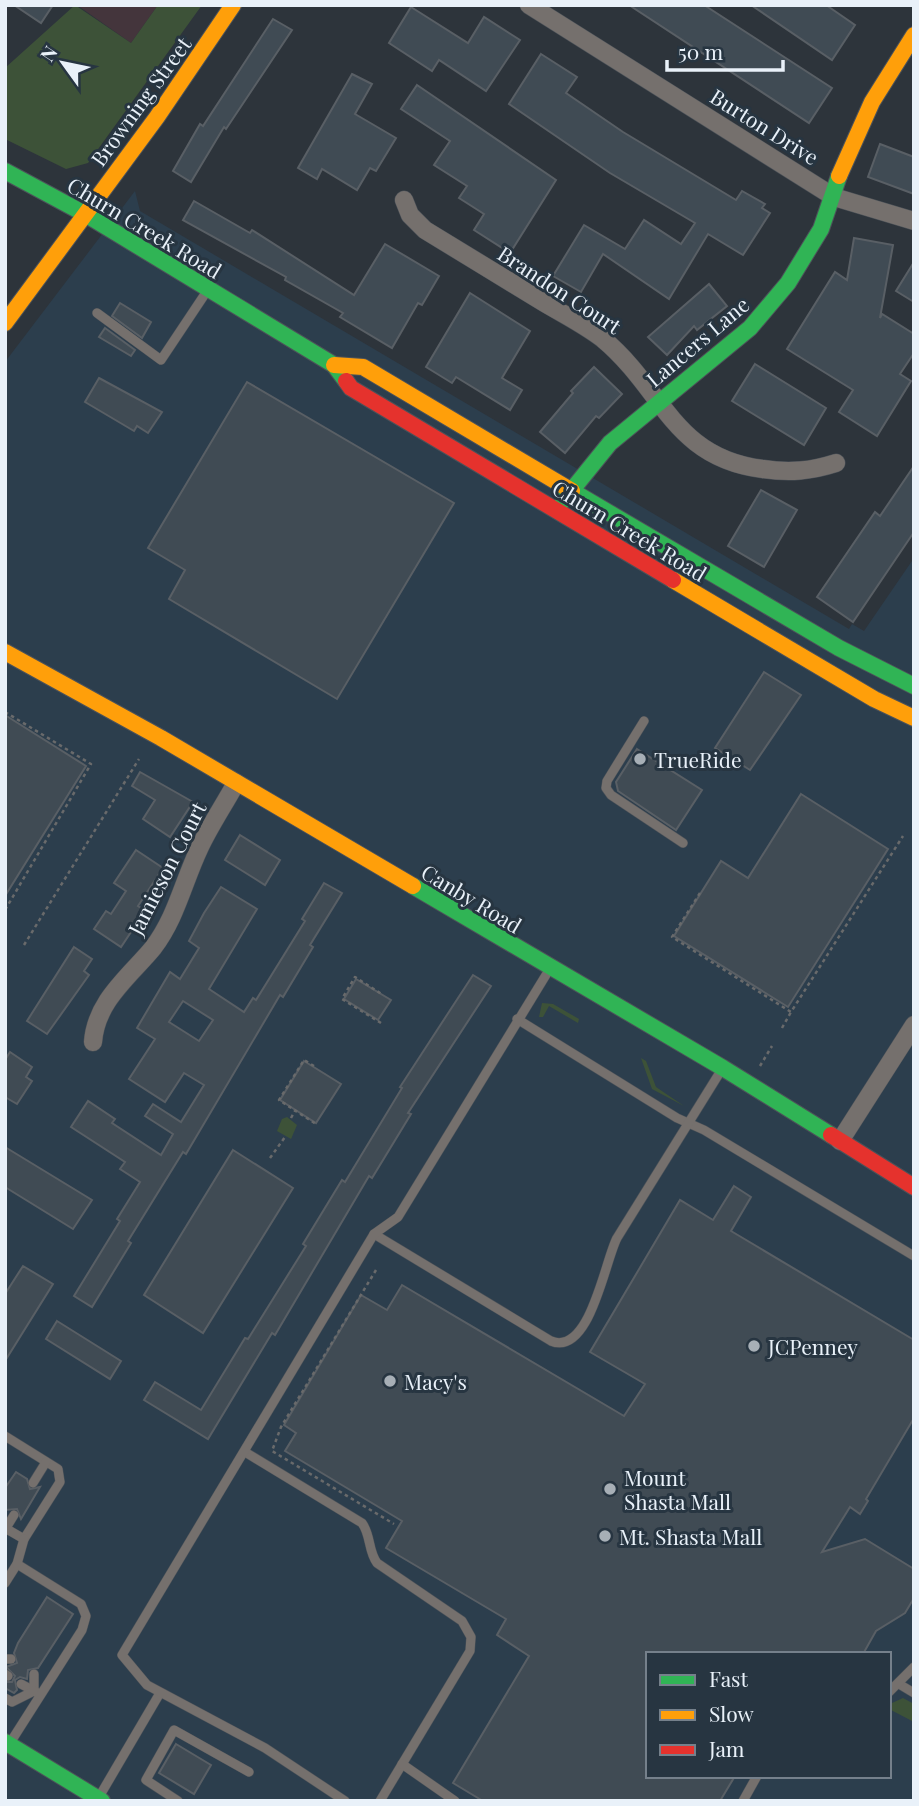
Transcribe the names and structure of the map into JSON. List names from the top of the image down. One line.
{"streets":{"street":["Browning Street","Burton Drive","Churn Creek Road","Brandon Court","Lancers Lane","Jamieson Court","Canby Road"]},"crossings":[["Browning Street","Churn Creek Road"],["Burton Drive","Lancers Lane"],["Churn Creek Road","Lancers Lane"],["Brandon Court","Lancers Lane"],["Jamieson Court","Canby Road"]],"places":["TrueRide","JCPenney","Macy's","Mount Shasta Mall","Mt. Shasta Mall"],"legend":["Fast","Slow","Jam"],"scale_bar":"50 m","north":"top left"}
